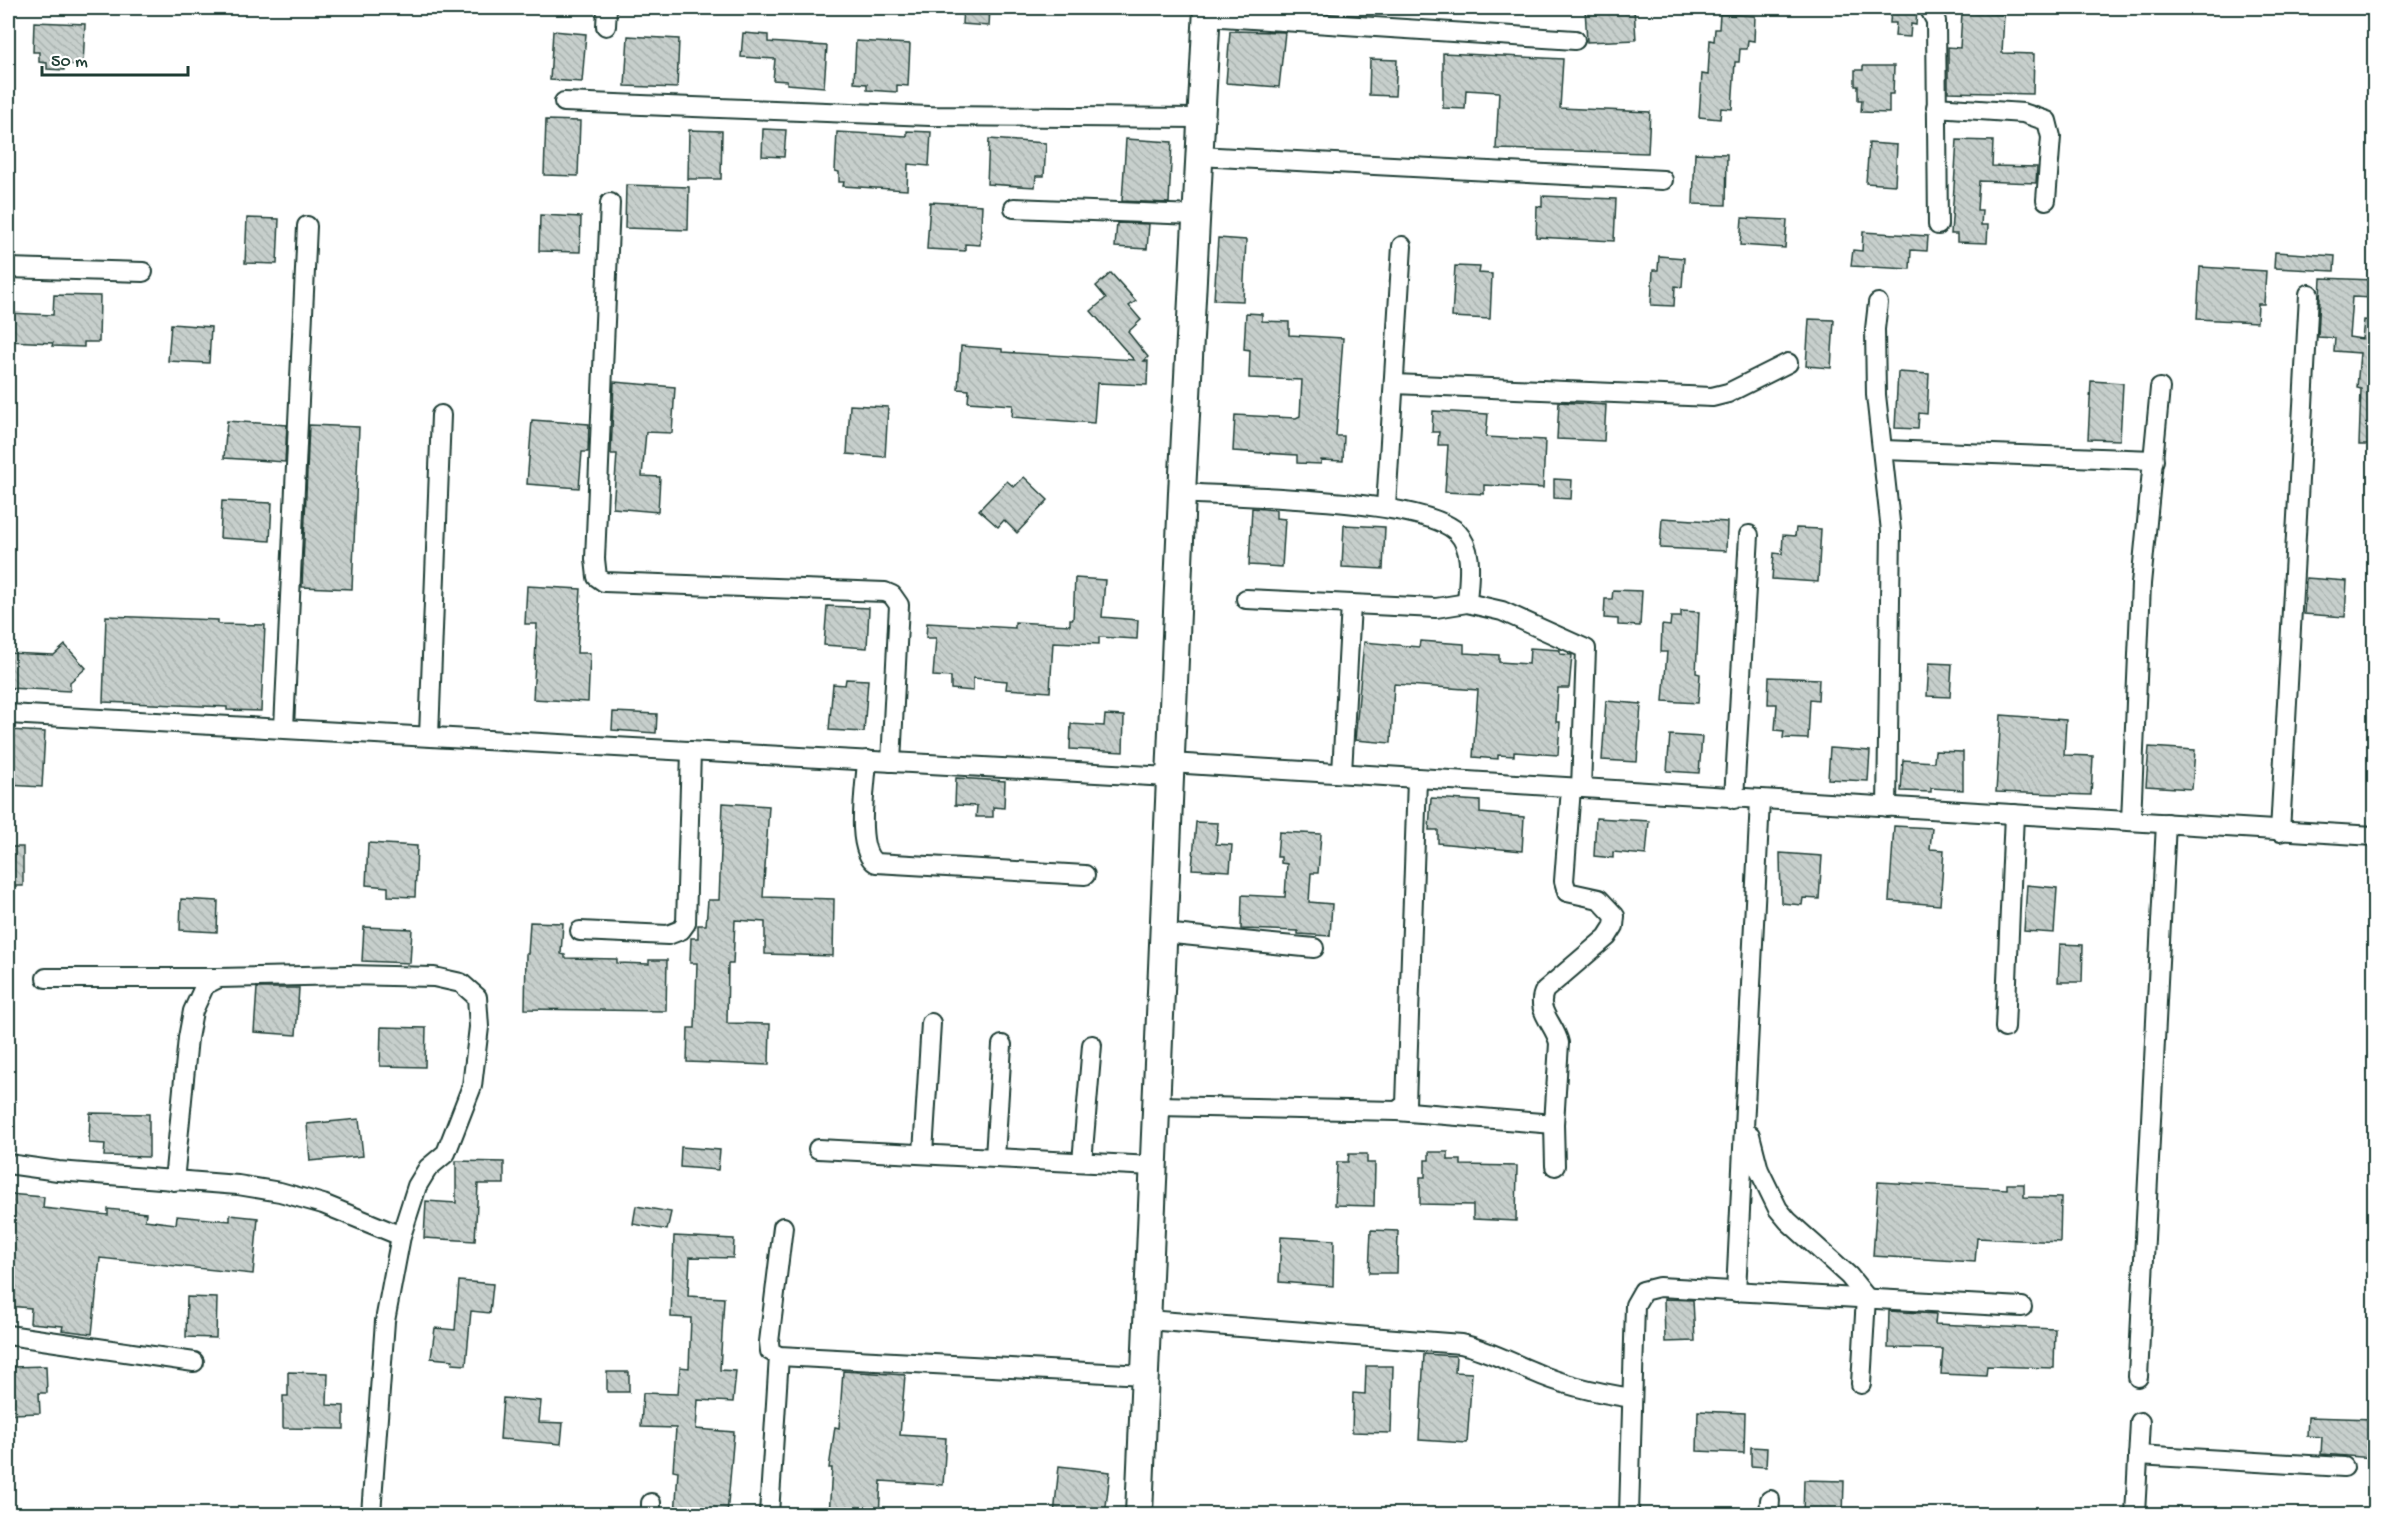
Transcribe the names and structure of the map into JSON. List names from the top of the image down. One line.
{"scale_bar":"50 m"}
